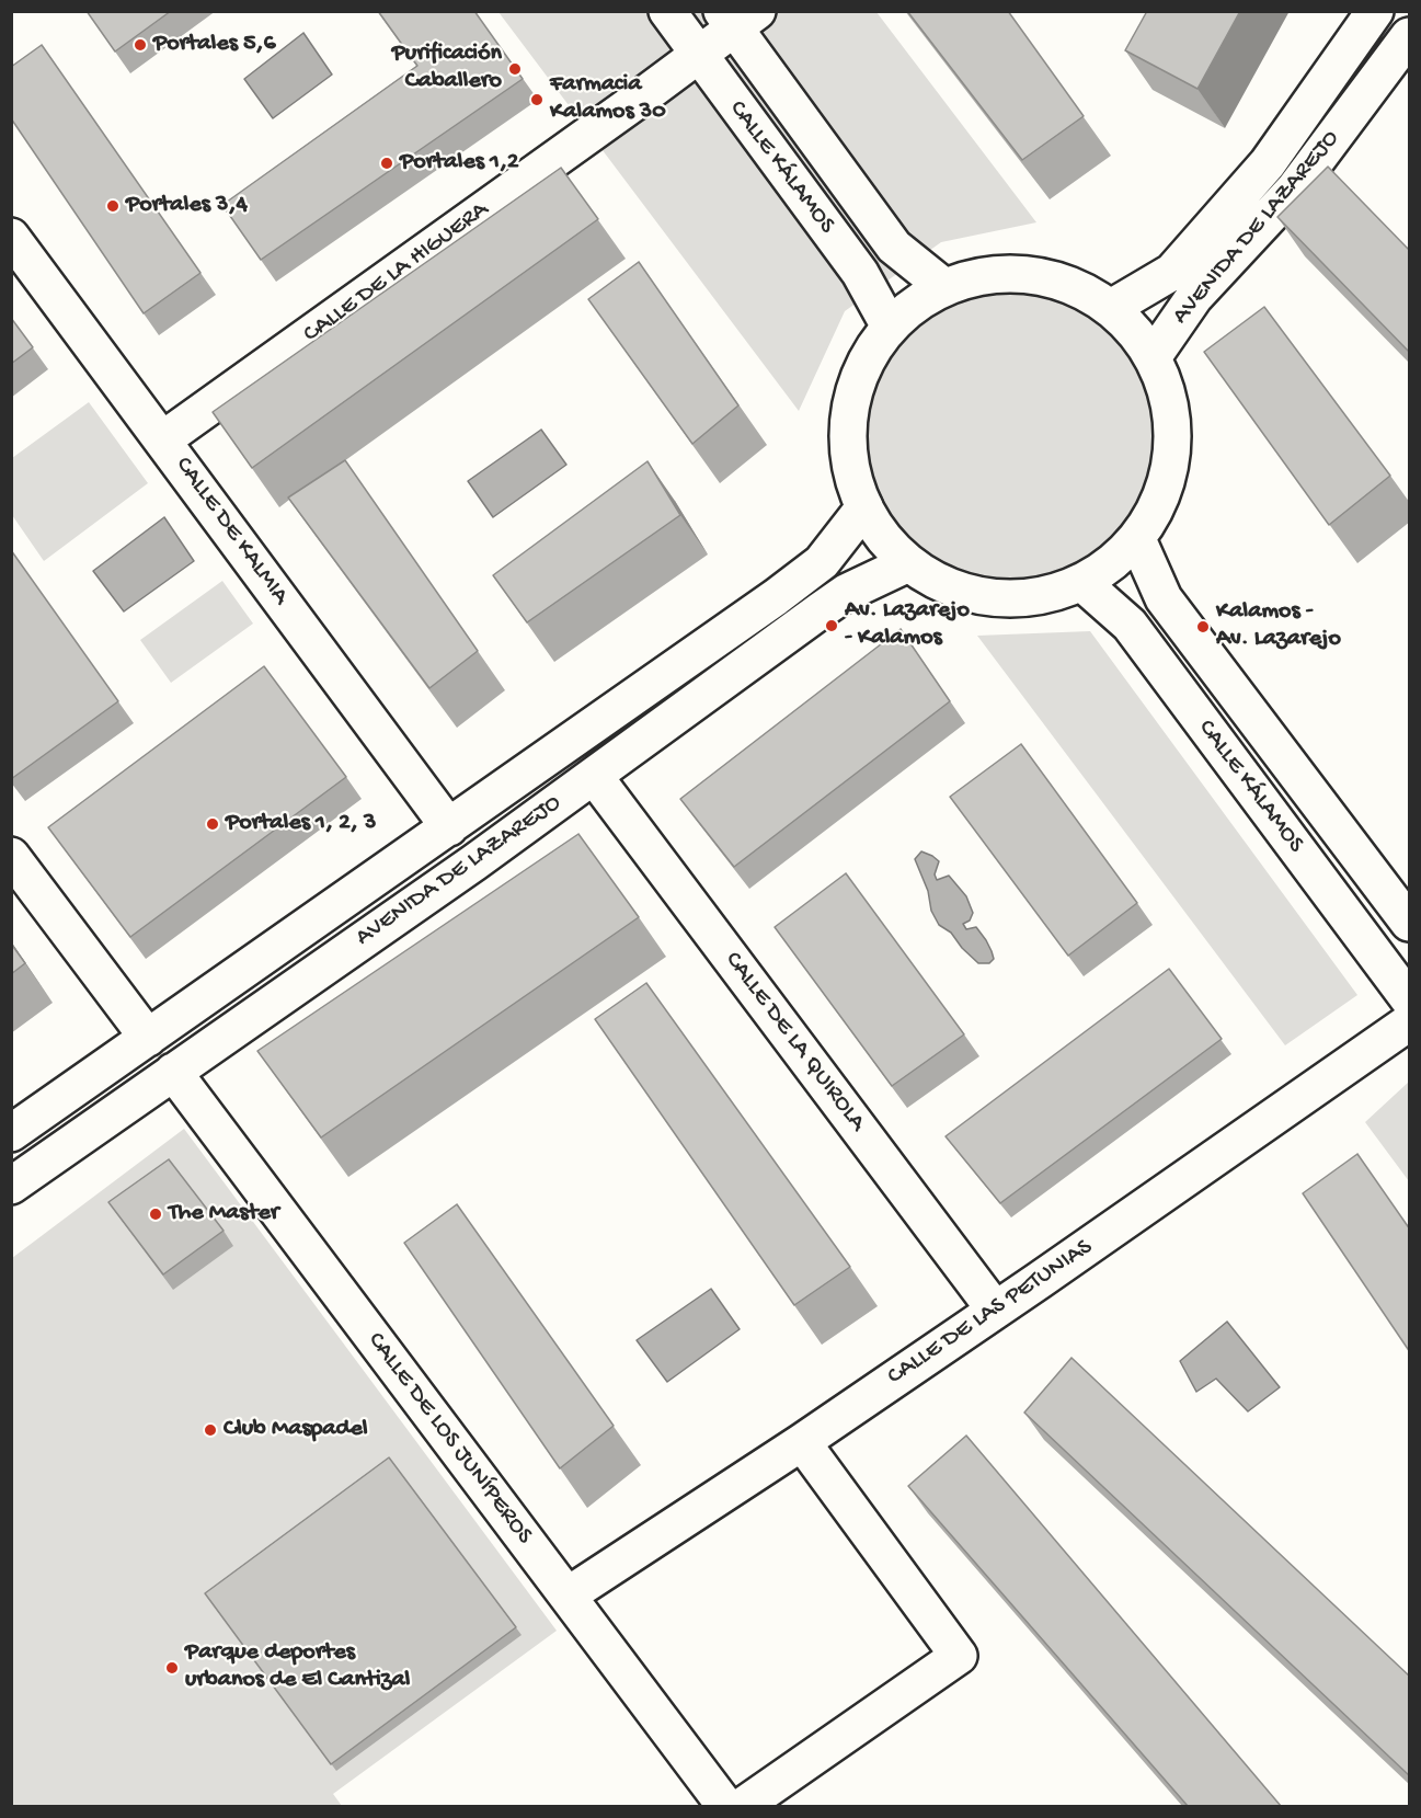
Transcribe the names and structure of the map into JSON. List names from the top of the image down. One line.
{"streets":{"street":["CALLE KÁLAMOS","AVENIDA DE LAZAREJO","CALLE DE LA HIGUERA","CALLE DE KALMIA","CALLE DE LA QUIROLA","CALLE DE LAS PETUNIAS","CALLE DE LOS JUNÍPEROS"]},"crossings":[["CALLE KÁLAMOS","CALLE DE LA HIGUERA"],["AVENIDA DE LAZAREJO","CALLE DE KALMIA"],["AVENIDA DE LAZAREJO","CALLE DE LA QUIROLA"],["AVENIDA DE LAZAREJO","CALLE DE LOS JUNÍPEROS"],["CALLE DE LA HIGUERA","CALLE DE KALMIA"],["CALLE DE LA QUIROLA","CALLE DE LAS PETUNIAS"],["CALLE DE LAS PETUNIAS","CALLE DE LOS JUNÍPEROS"]],"places":["Portales 5,6","Purificación Caballero","Farmacia Kalamos 30","Portales 1,2","Portales 3,4","Av. Lazarejo - Kalamos","Kalamos - Av. Lazarejo","Portales 1, 2, 3","The Master","Club Maspadel","Parque deportes urbanos de El Cantizal"]}
